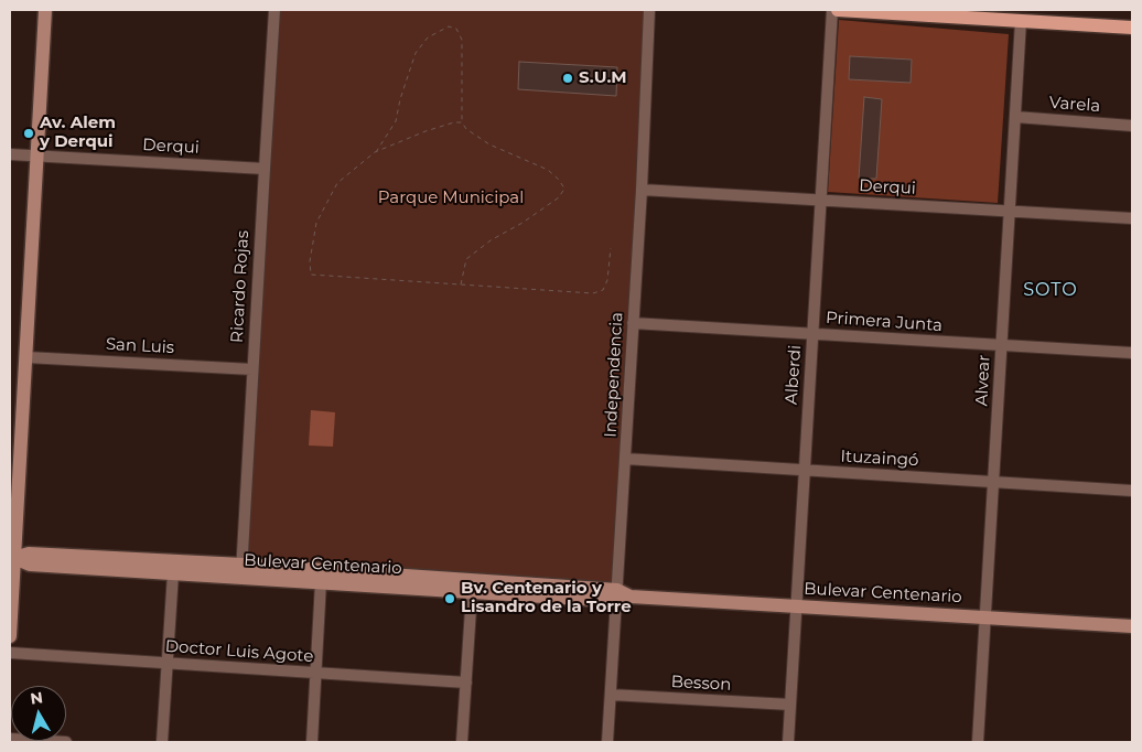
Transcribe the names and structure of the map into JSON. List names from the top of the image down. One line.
{"streets":{"main road":["Bulevar Centenario"],"street":["Varela","Derqui","Ricardo Rojas","Primera Junta","San Luis","Independencia","Alberdi","Alvear","Ituzaingó","Doctor Luis Agote","Besson"]},"crossings":[["Varela","Alvear"],["Derqui","Ricardo Rojas"],["Derqui","Independencia"],["Derqui","Alberdi"],["Derqui","Alvear"],["Ricardo Rojas","San Luis"],["Ricardo Rojas","Bulevar Centenario"],["Primera Junta","Independencia"],["Primera Junta","Alberdi"],["Primera Junta","Alvear"],["Independencia","Ituzaingó"],["Independencia","Bulevar Centenario"],["Independencia","Besson"],["Alberdi","Ituzaingó"],["Alberdi","Bulevar Centenario"],["Alberdi","Besson"],["Alvear","Ituzaingó"],["Alvear","Bulevar Centenario"]],"districts":["SOTO"],"parks":["Parque Municipal"],"places":["S.U.M","Av. Alem y Derqui","Bv. Centenario y Lisandro de la Torre"],"north":"top"}
